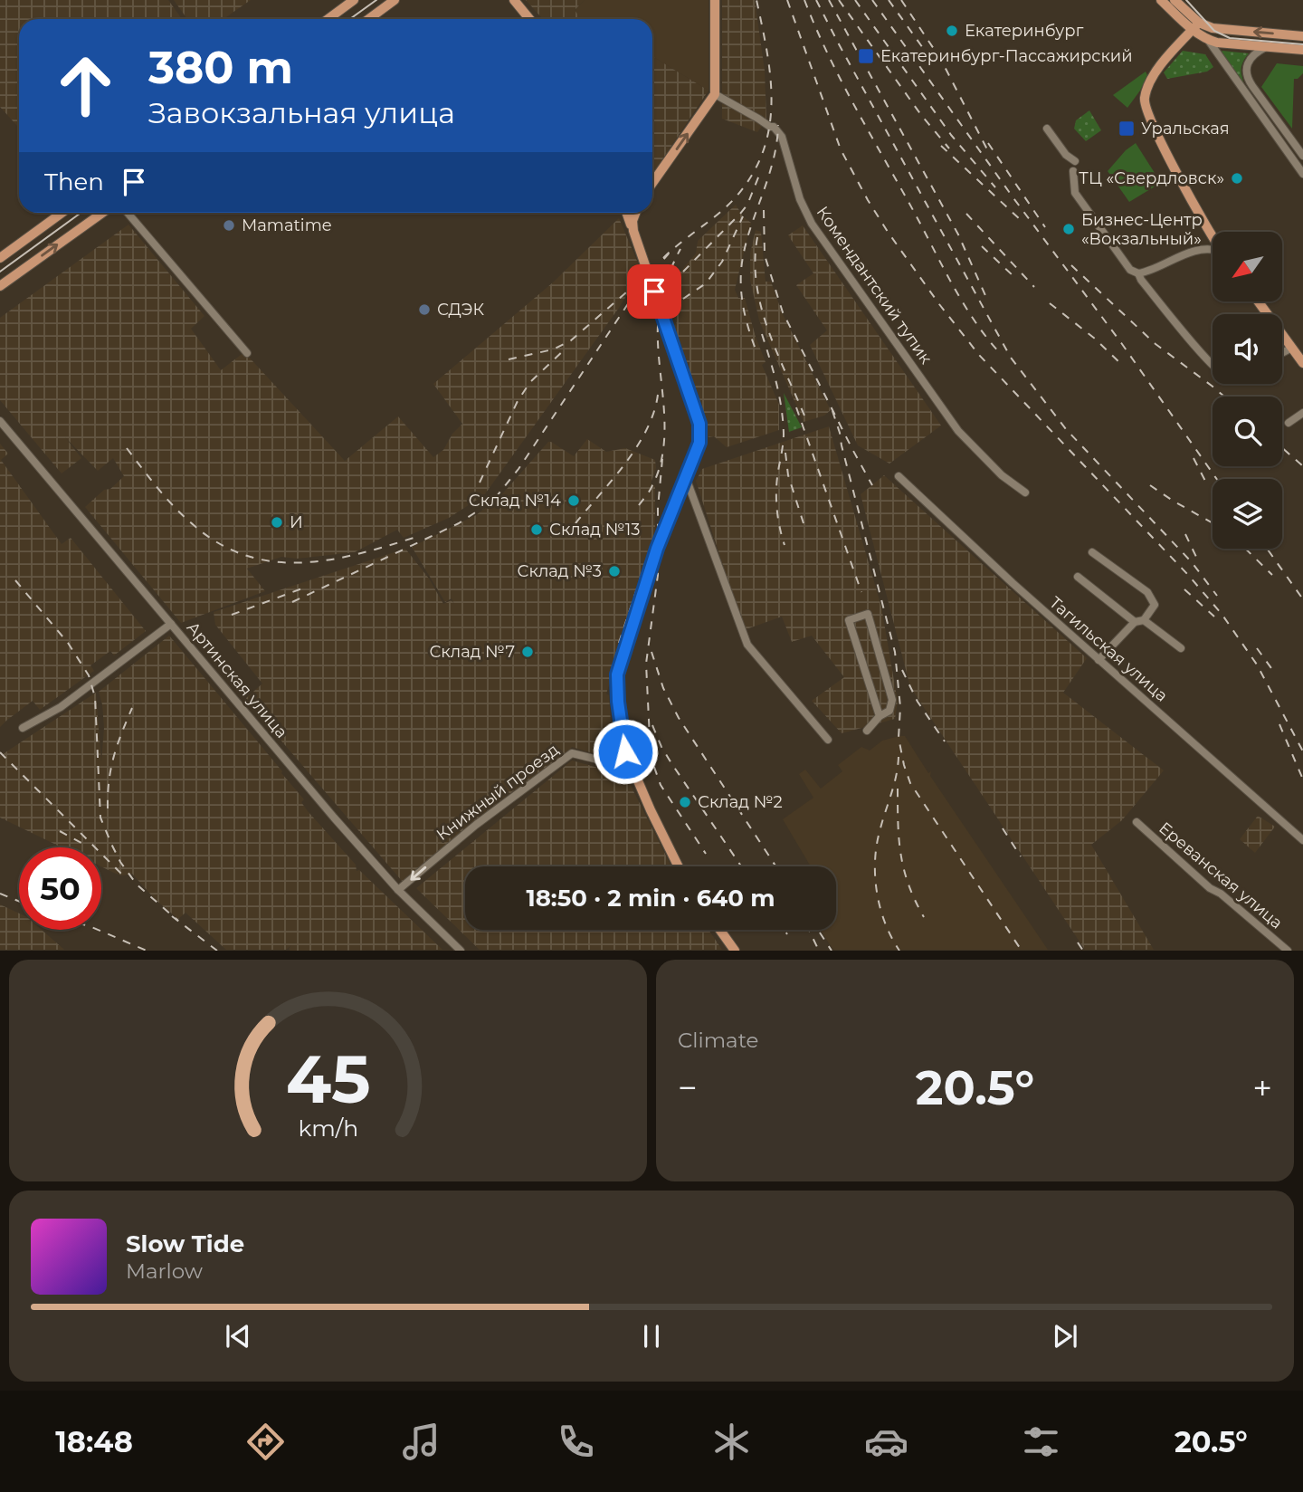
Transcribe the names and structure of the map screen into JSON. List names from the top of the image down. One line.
{"streets":{"street":["Комендантский тупик","Тагильская улица","Артинская улица","Книжный проезд","Ереванская улица"]},"crossings":[["Артинская улица","Книжный проезд"]],"one_way":["Книжный проезд"],"places":{"other":["Екатеринбург","ТЦ «Свердловск»","Mamatime","Бизнес-Центр «Вокзальный»","СДЭК","Склад №14","И","Склад №13","Склад №3","Склад №7","Склад №2"],"transit":["Екатеринбург-Пассажирский","Уральская"]},"north":"bottom left","page":{"turn":["380 m","Завокзальная улица"],"then":"Then","limit":"50","trip":"18:50 · 2 min · 640 m","tile":"Climate","heat":["−","20.5°","+"],"song":["Slow Tide","Marlow"],"tabs":["18:48","20.5°"],"gauge":["45","km/h"]}}
